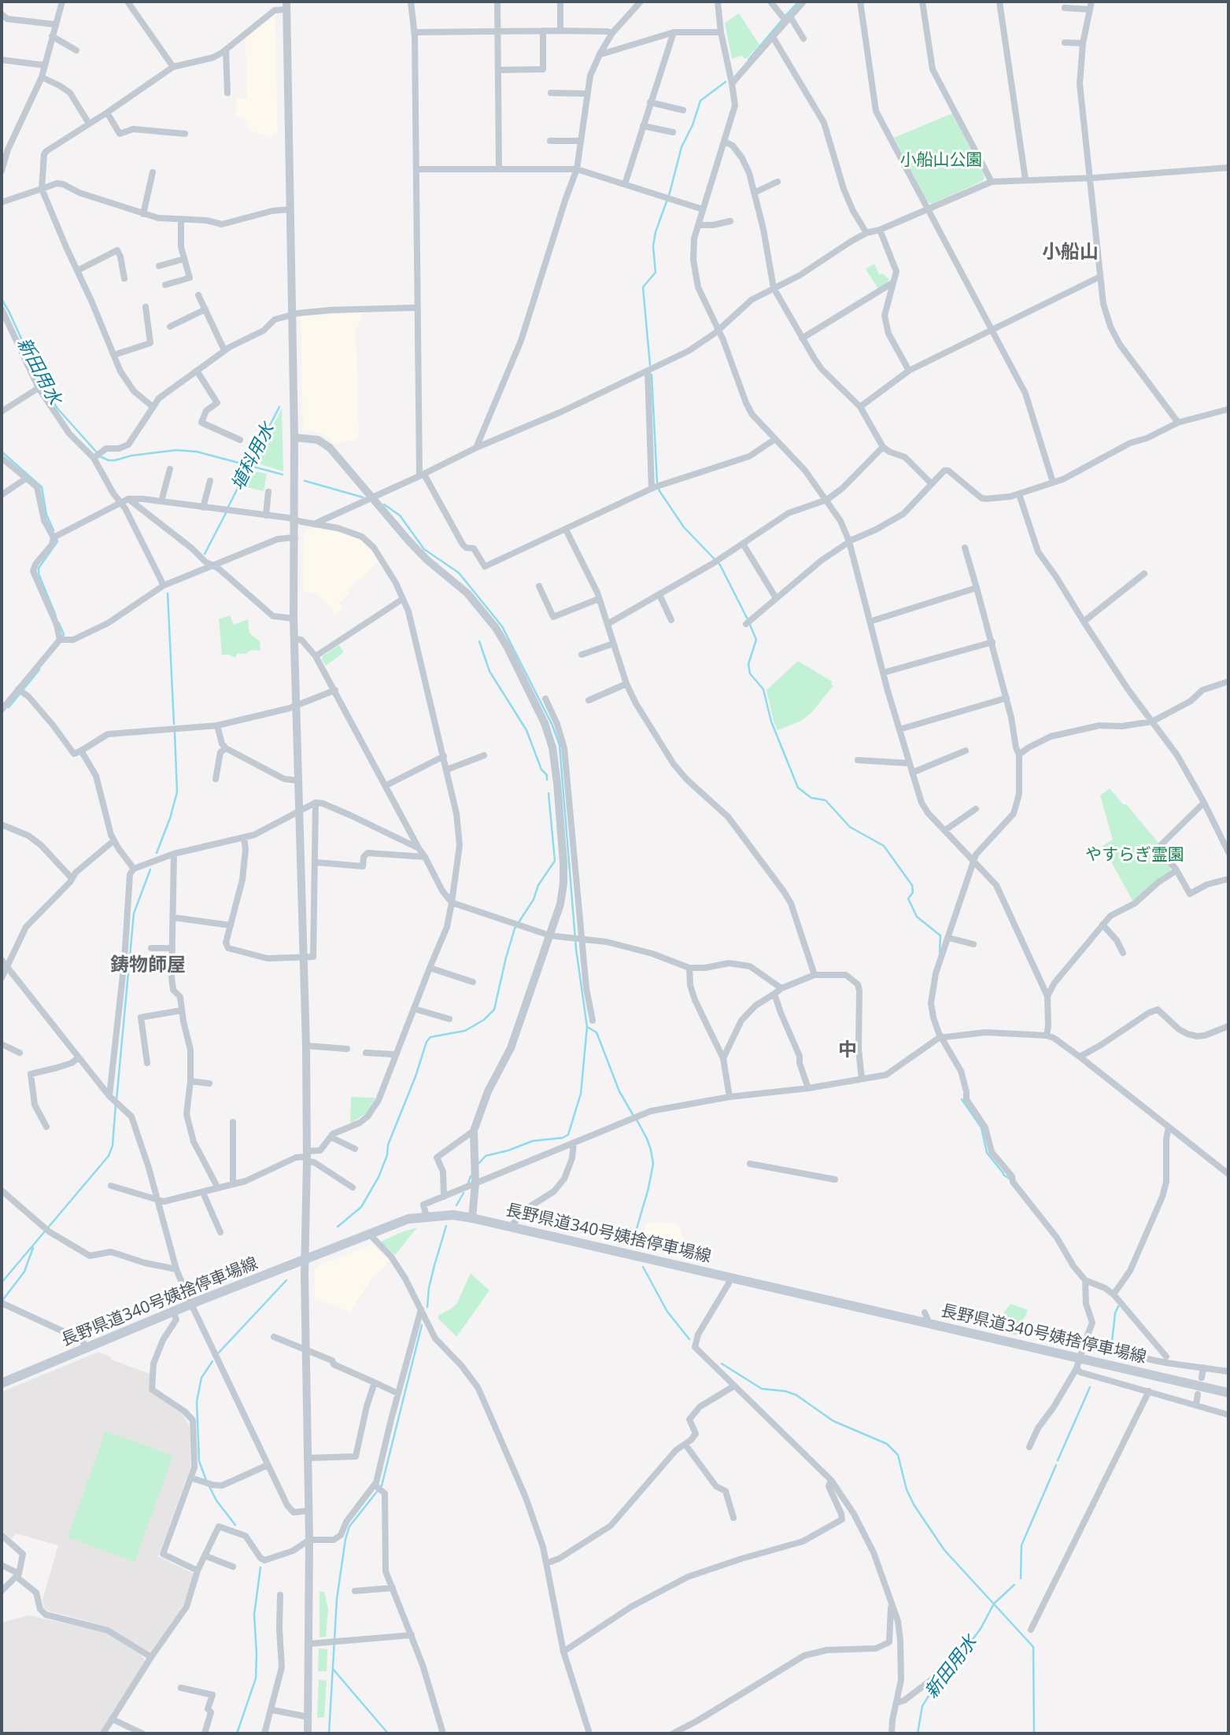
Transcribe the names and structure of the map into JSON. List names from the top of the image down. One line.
{"streets":{"main road":["長野県道340号姨捨停車場線"]},"districts":["小船山","鋳物師屋","中"],"water":["新田用水","埴科用水"],"parks":["小船山公園","やすらぎ霊園"]}
